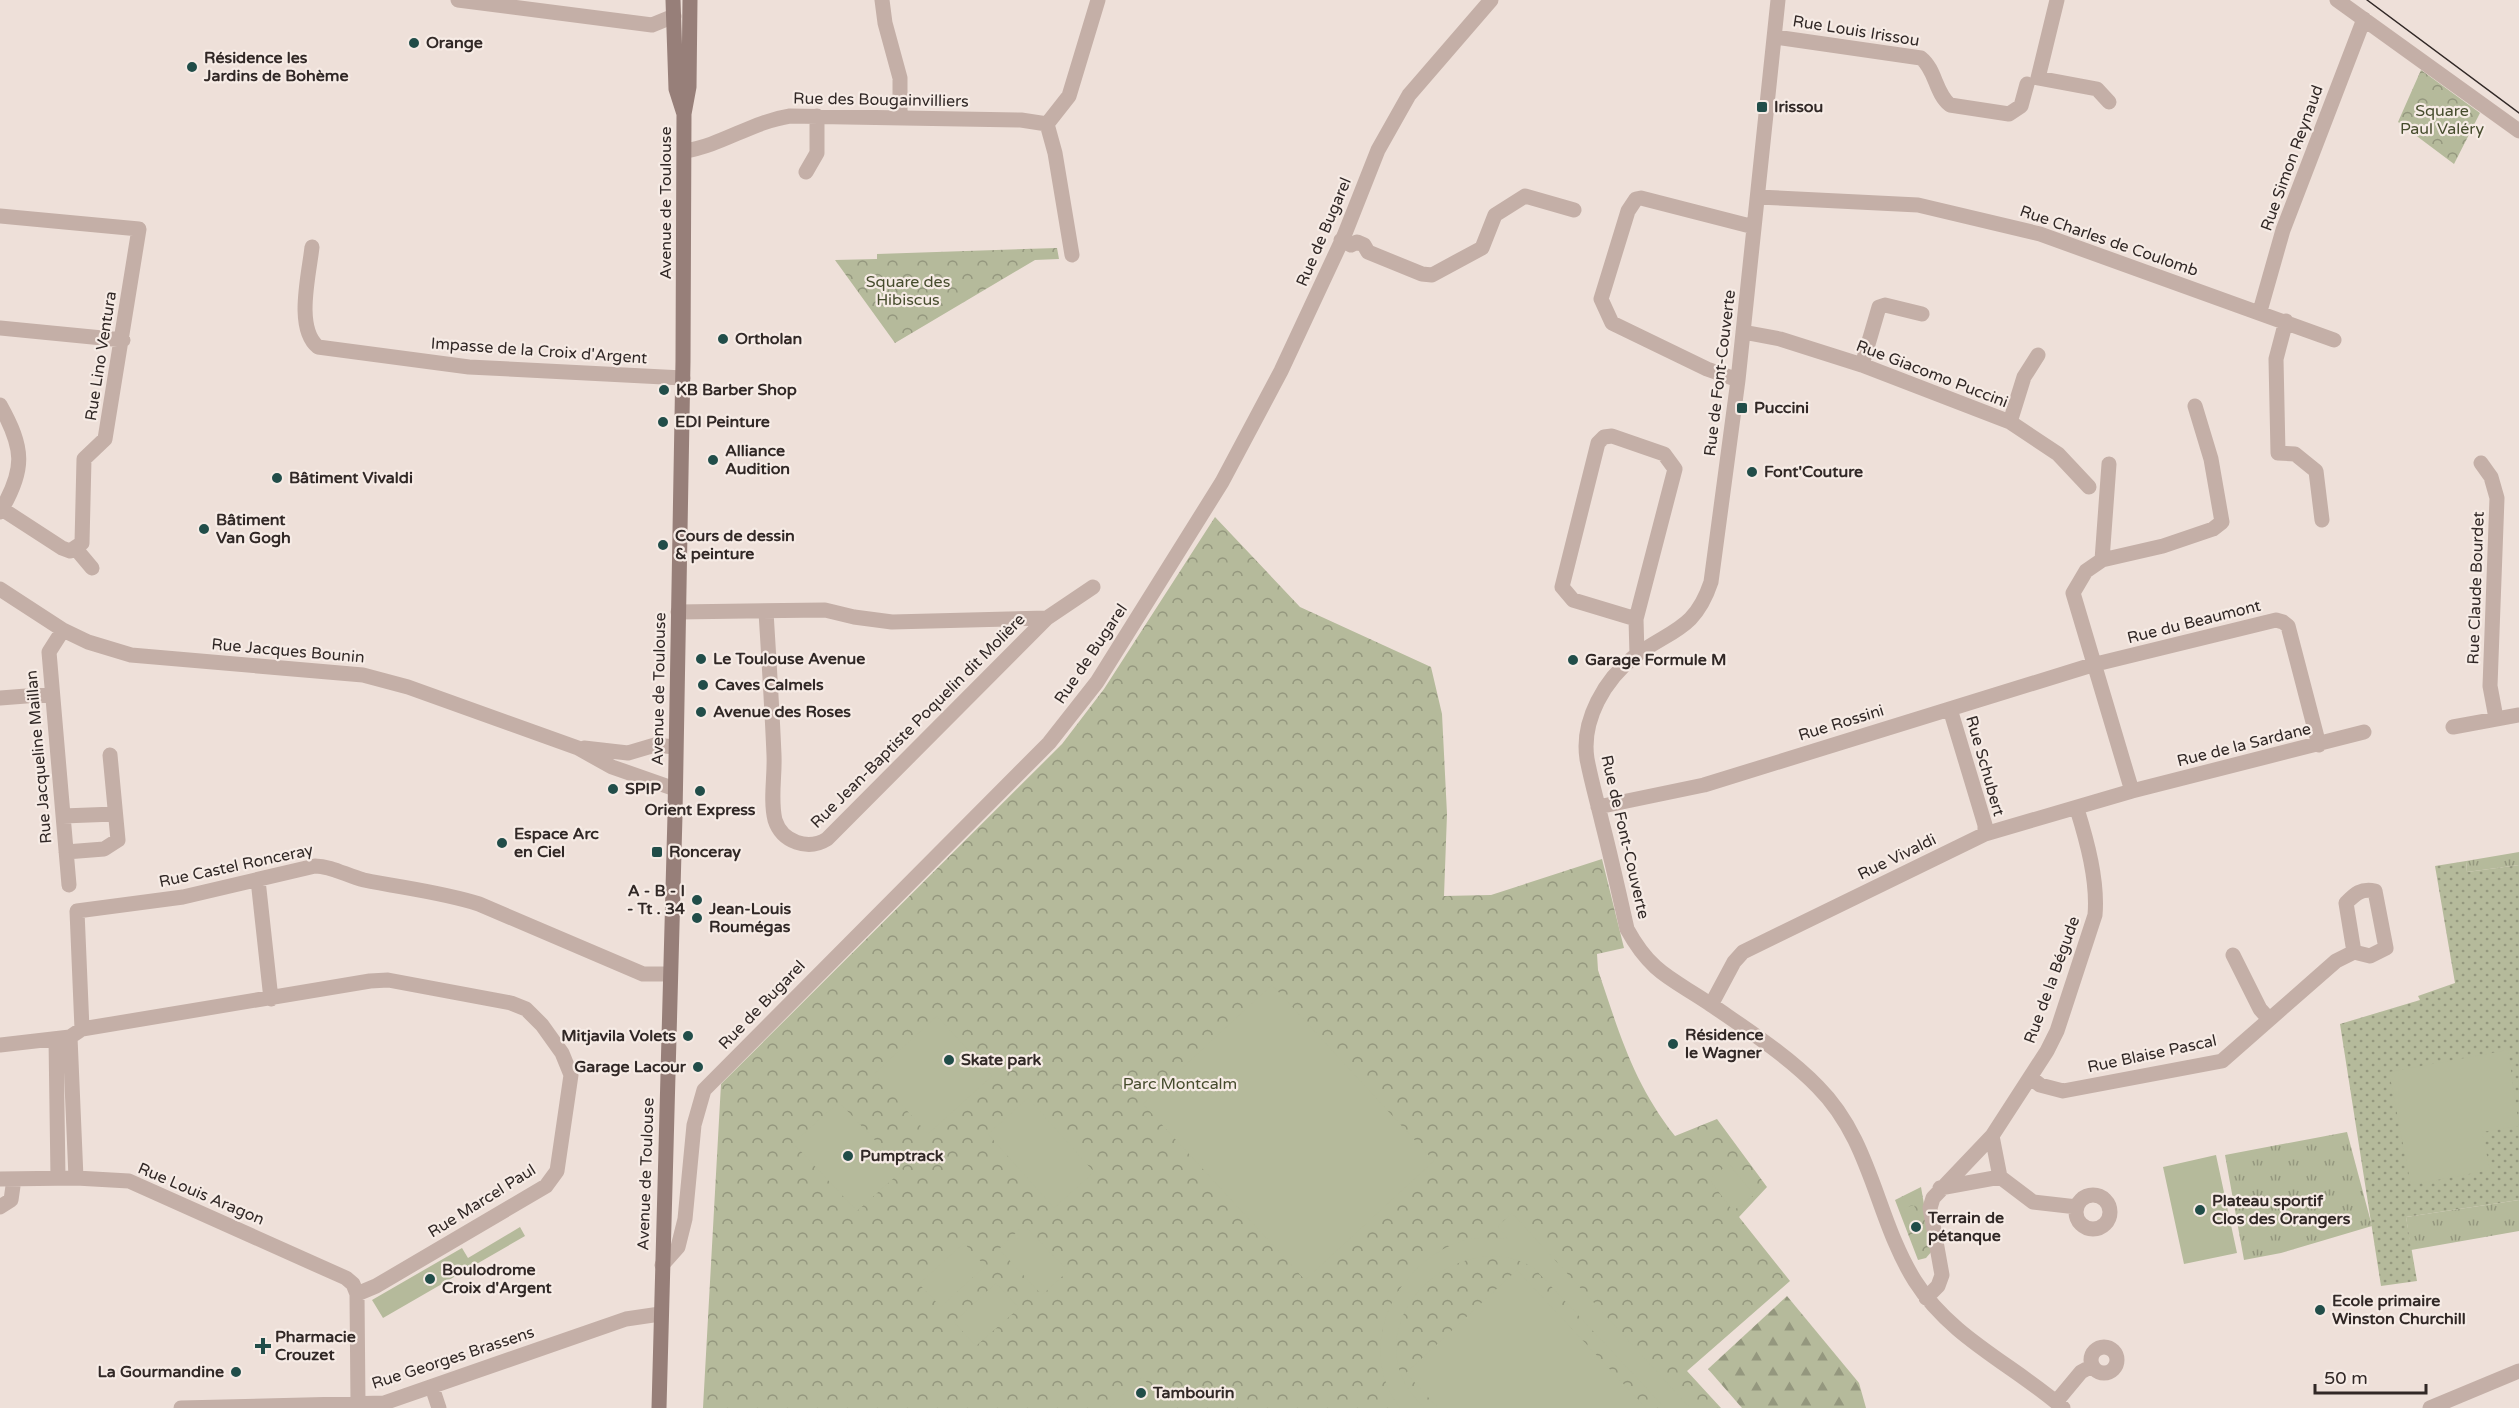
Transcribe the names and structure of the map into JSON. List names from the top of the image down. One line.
{"streets":{"main road":["Avenue de Toulouse"],"street":["Rue Louis Irissou","Rue des Bougainvilliers","Rue Simon Reynaud","Rue de Bugarel","Rue Charles de Coulomb","Impasse de la Croix d'Argent","Rue Lino Ventura","Rue de Font-Couverte","Rue Giacomo Puccini","Rue Claude Bourdet","Rue du Beaumont","Rue Jacques Bounin","Rue Jean-Baptiste Poquelin dit Molière","Rue Rossini","Rue de la Sardane","Rue Jacqueline Maillan","Rue Schubert","Rue Vivaldi","Rue Castel Ronceray","Rue de la Bégude","Rue Blaise Pascal","Rue Louis Aragon","Rue Marcel Paul","Rue Georges Brassens"]},"crossings":[["Rue Louis Irissou","Rue de Font-Couverte"],["Rue des Bougainvilliers","Avenue de Toulouse"],["Rue Simon Reynaud","Rue Charles de Coulomb"],["Avenue de Toulouse","Rue de Bugarel"],["Avenue de Toulouse","Impasse de la Croix d'Argent"],["Avenue de Toulouse","Rue Jacques Bounin"],["Avenue de Toulouse","Rue Castel Ronceray"],["Avenue de Toulouse","Rue Georges Brassens"],["Rue Charles de Coulomb","Rue de Font-Couverte"],["Rue de Font-Couverte","Rue Giacomo Puccini"],["Rue de Font-Couverte","Rue Rossini"],["Rue de Font-Couverte","Rue Vivaldi"],["Rue de Font-Couverte","Rue de la Bégude"],["Rue du Beaumont","Rue Rossini"],["Rue du Beaumont","Rue de la Sardane"],["Rue Jacques Bounin","Rue Jacqueline Maillan"],["Rue Rossini","Rue Schubert"],["Rue de la Sardane","Rue Vivaldi"],["Rue Schubert","Rue Vivaldi"],["Rue Vivaldi","Rue de la Bégude"],["Rue Castel Ronceray","Rue Marcel Paul"],["Rue de la Bégude","Rue Blaise Pascal"],["Rue Louis Aragon","Rue Marcel Paul"]],"parks":["Square Paul Valéry","Square des Hibiscus","Parc Montcalm"],"places":{"other":["Orange","Résidence les Jardins de Bohème","Ortholan","KB Barber Shop","EDI Peinture","Alliance Audition","Font'Couture","Bâtiment Vivaldi","Bâtiment Van Gogh","Cours de dessin & peinture","Le Toulouse Avenue","Garage Formule M","Caves Calmels","Avenue des Roses","SPIP","Orient Express","Espace Arc en Ciel","A - B - I - Tt . 34","Jean-Louis Roumégas","Mitjavila Volets","Résidence le Wagner","Skate park","Garage Lacour","Pumptrack","Plateau sportif Clos des Orangers","Terrain de pétanque","Boulodrome Croix d'Argent","Ecole primaire Winston Churchill","La Gourmandine","Tambourin"],"transit":["Irissou","Puccini","Ronceray"],"health":["Pharmacie Crouzet"]},"scale_bar":"50 m"}
